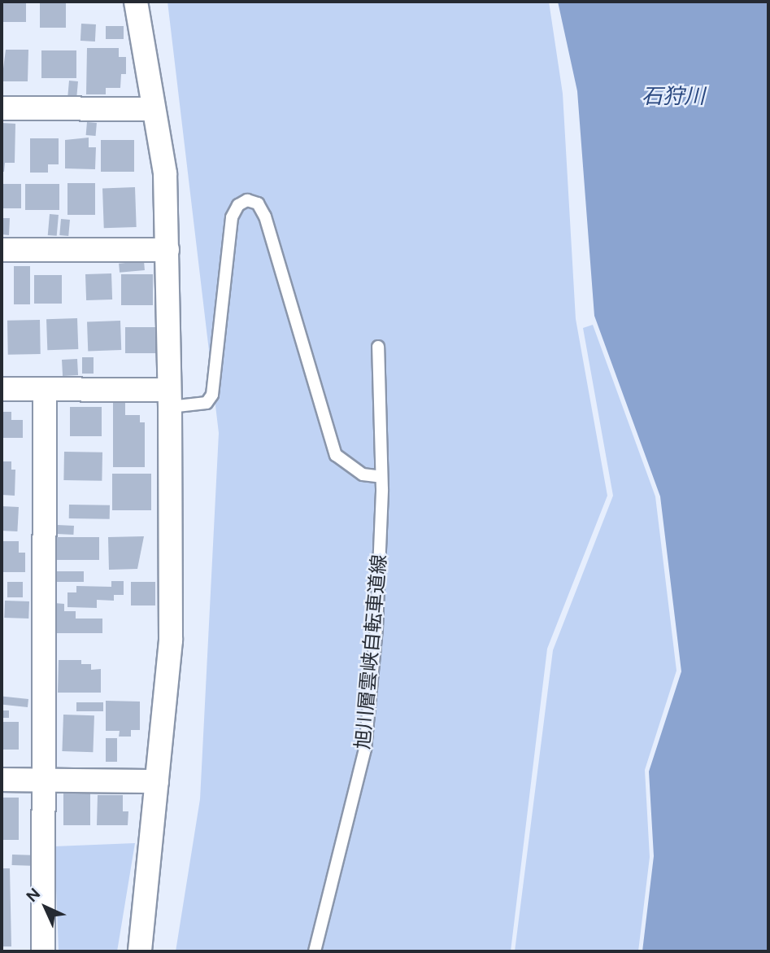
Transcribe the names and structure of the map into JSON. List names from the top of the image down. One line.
{"streets":{"lane":["旭川層雲峡自転車道線"]},"water":["石狩川"],"north":"top left"}
